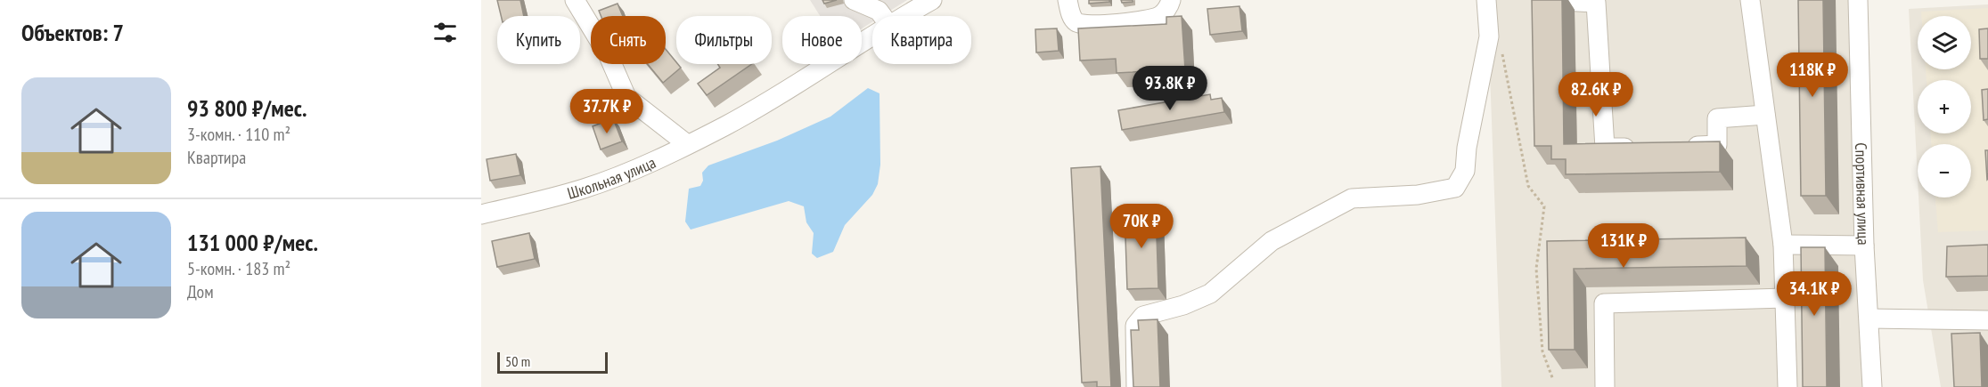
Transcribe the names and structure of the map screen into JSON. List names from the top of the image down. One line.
{"streets":{"street":["Школьная улица","Спортивная улица"]},"scale_bar":"50 m","page":{"heading":"Объектов: 7","map_buttons":["+","−"],"chip":["Купить","Снять","Фильтры","Новое","Квартира"],"price":["118K ₽","93.8K ₽","82.6K ₽","37.7K ₽","70K ₽","131K ₽","34.1K ₽"],"list":[{"name":"93 800 ₽/мес.","note":"3-комн. · 110 m² · Квартира"},{"name":"131 000 ₽/мес.","note":"5-комн. · 183 m² · Дом"}],"scale":"50 m"}}
